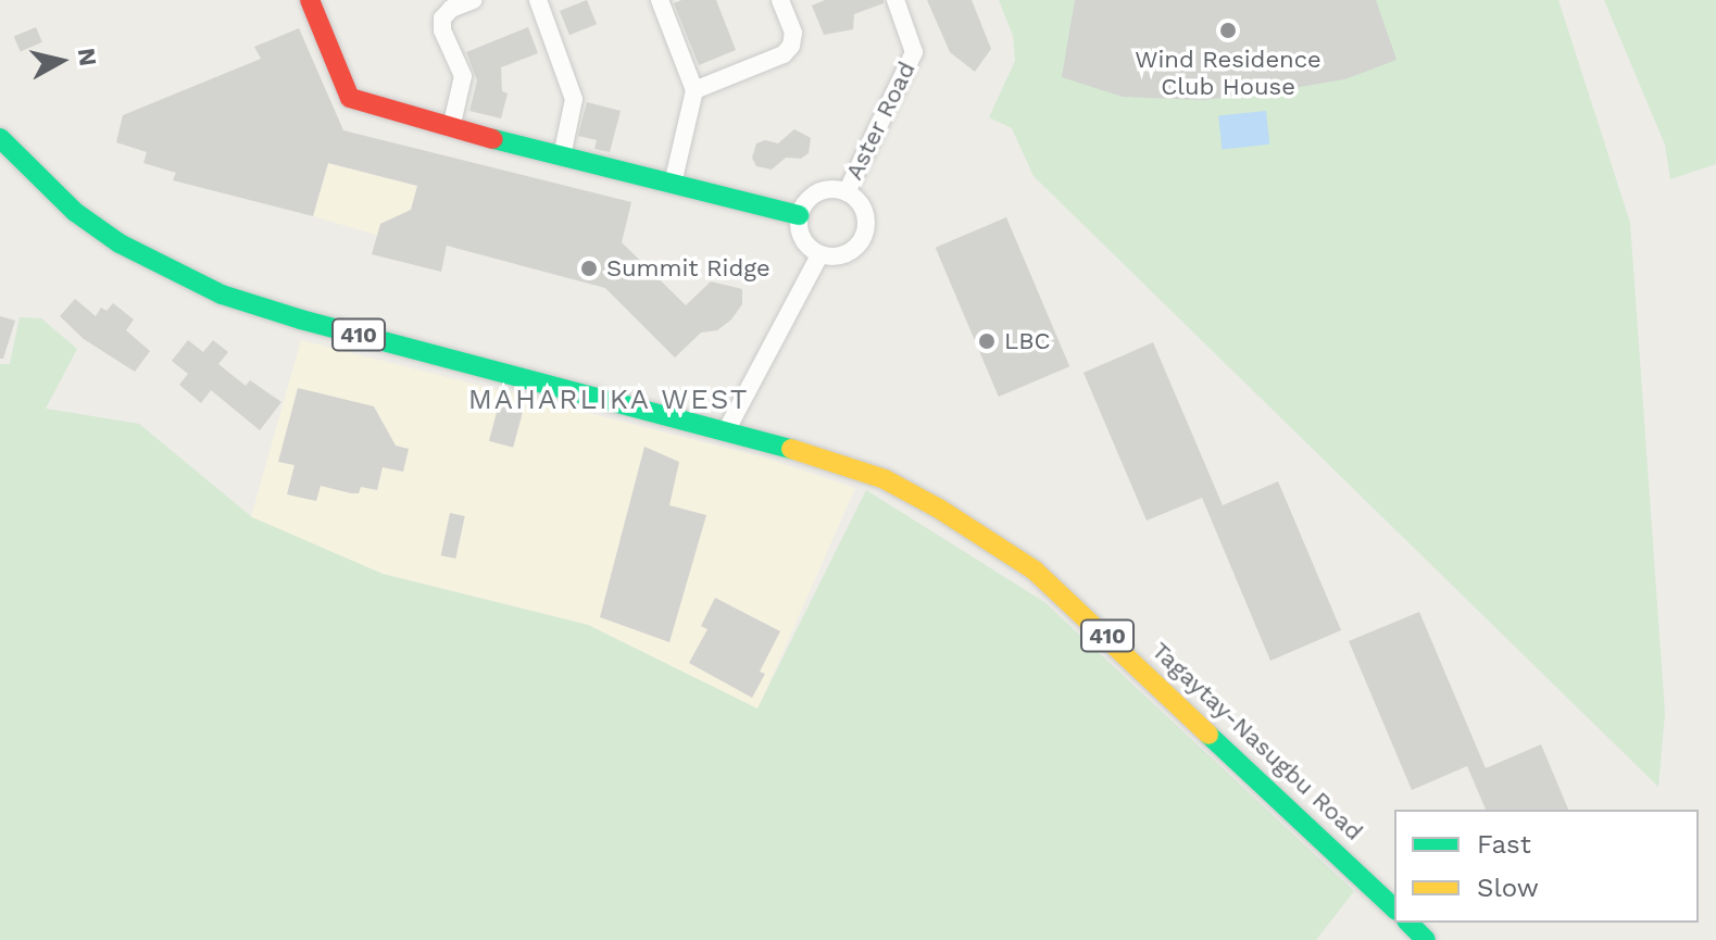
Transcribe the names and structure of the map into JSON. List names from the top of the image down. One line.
{"streets":{"main road":["410","Tagaytay-Nasugbu Road"],"street":["Aster Road"]},"districts":["MAHARLIKA WEST"],"places":["Wind Residence Club House","Summit Ridge","LBC"],"legend":["Fast","Slow"],"north":"right"}
